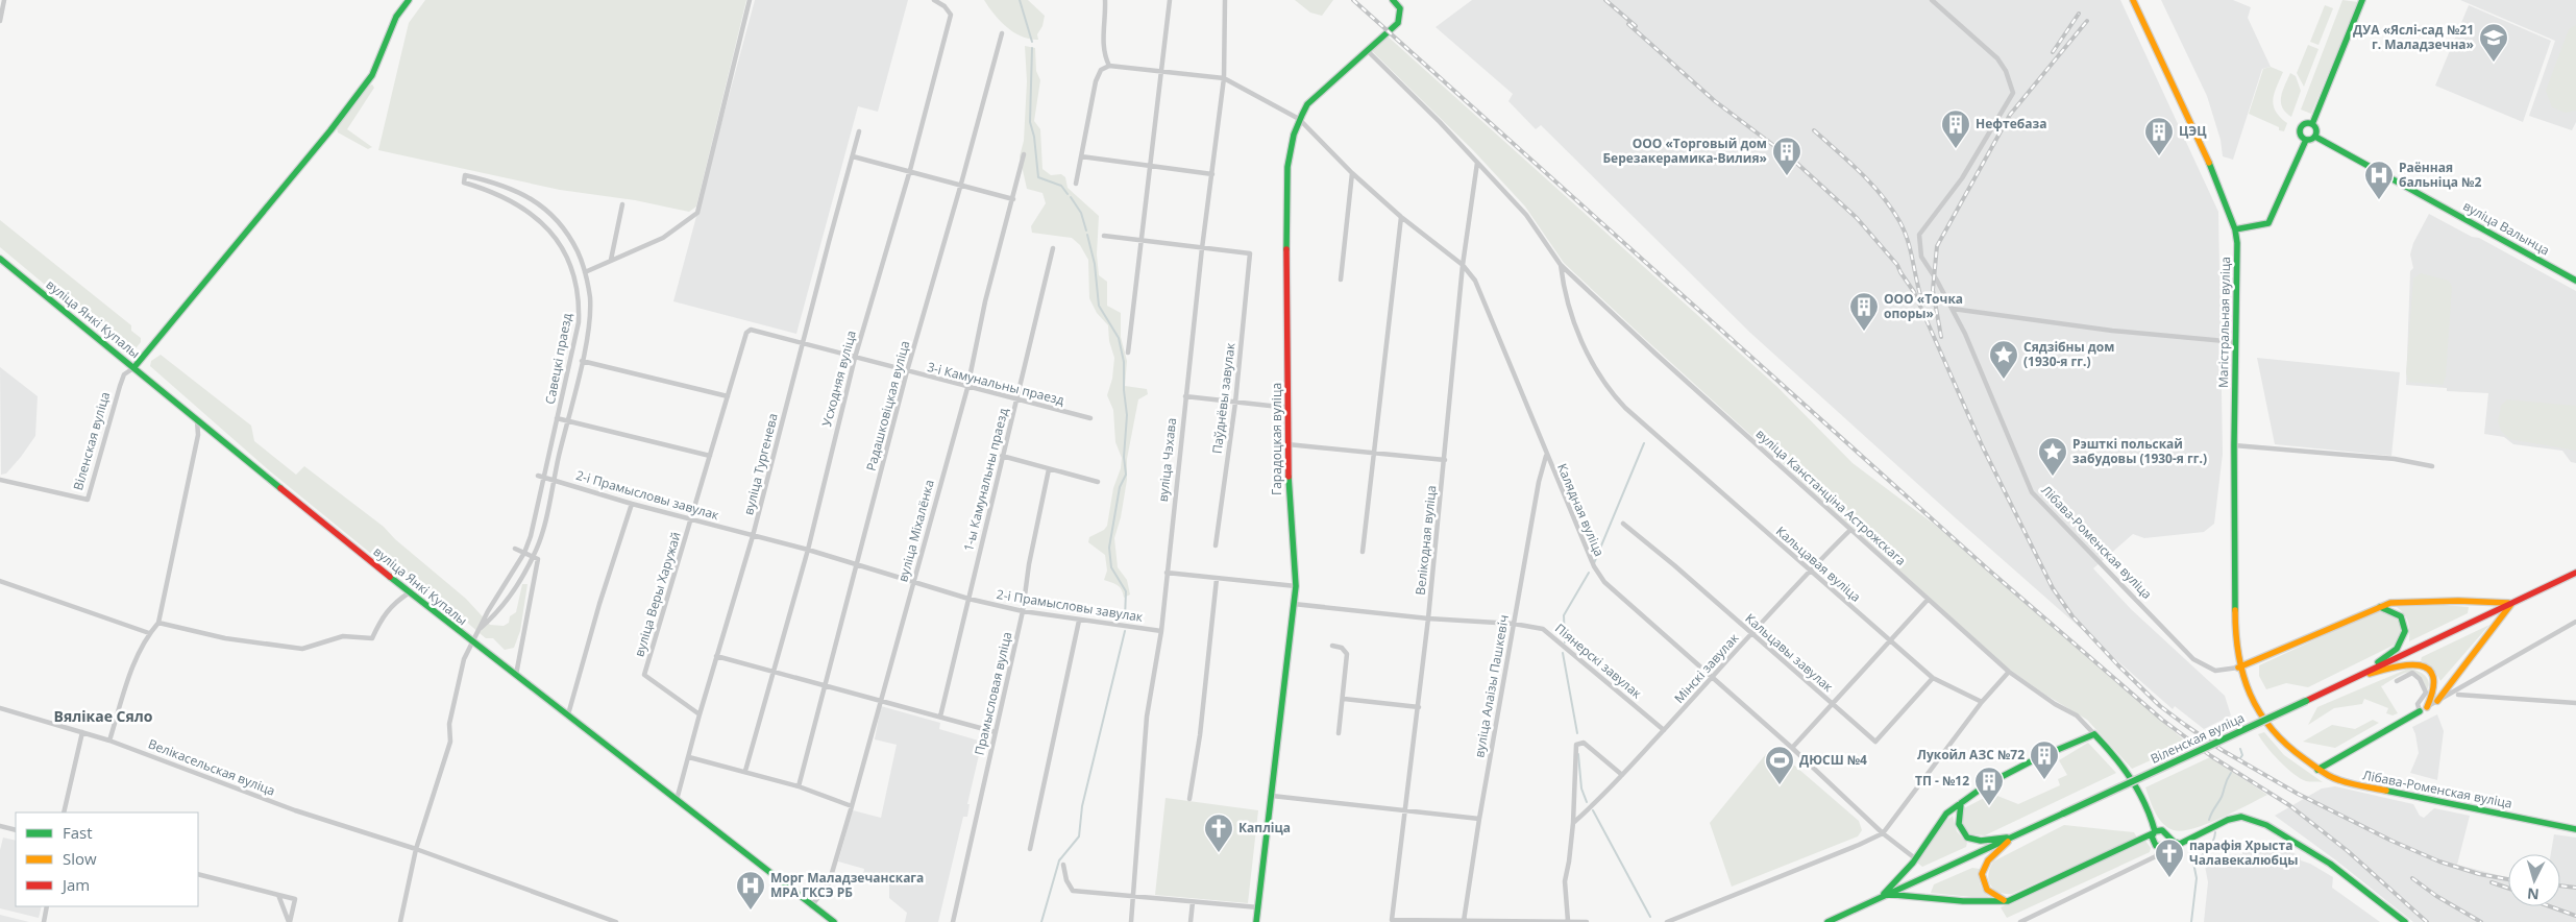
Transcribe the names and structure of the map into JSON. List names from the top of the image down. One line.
{"streets":{"main road":["вуліца Валынца","вуліца Янкі Купалы","Магістральная вуліца","Гарадоцкая вуліца","Віленская вуліца","Лібава-Роменская вуліца"],"street":["Савецкі праезд","Усходняя вуліца","3-і Камунальны праезд","Паўднёвы завулак","Радашковіцкая вуліца","вуліца Чэхава","вуліца Тургенева","1-ы Камунальны праезд","2-і Прамысловы завулак","вуліца Канстанціна Астрожскага","Калядная вуліца","вуліца Міхалёнка","Велікодная вуліца","Кальцавая вуліца","вуліца Веры Харужай","Кальцавы завулак","Піянерскі завулак","Мінскі завулак","вуліца Алаізы Пашкевіч","Прамысловая вуліца","Велікасельская вуліца"]},"crossings":[["вуліца Янкі Купалы","Савецкі праезд"],["вуліца Янкі Купалы","Віленская вуліца"],["вуліца Янкі Купалы","вуліца Тургенева"],["вуліца Янкі Купалы","вуліца Міхалёнка"],["Магістральная вуліца","Лібава-Роменская вуліца"],["Савецкі праезд","2-і Прамысловы завулак"],["Савецкі праезд","Велікасельская вуліца"],["Усходняя вуліца","3-і Камунальны праезд"],["Усходняя вуліца","2-і Прамысловы завулак"],["3-і Камунальны праезд","Радашковіцкая вуліца"],["3-і Камунальны праезд","вуліца Тургенева"],["3-і Камунальны праезд","1-ы Камунальны праезд"],["3-і Камунальны праезд","вуліца Міхалёнка"],["3-і Камунальны праезд","вуліца Веры Харужай"],["Паўднёвы завулак","вуліца Чэхава"],["Радашковіцкая вуліца","2-і Прамысловы завулак"],["Гарадоцкая вуліца","вуліца Канстанціна Астрожскага"],["Гарадоцкая вуліца","Калядная вуліца"],["Гарадоцкая вуліца","Піянерскі завулак"],["вуліца Чэхава","2-і Прамысловы завулак"],["вуліца Чэхава","Калядная вуліца"],["вуліца Тургенева","2-і Прамысловы завулак"],["вуліца Тургенева","вуліца Веры Харужай"],["1-ы Камунальны праезд","2-і Прамысловы завулак"],["2-і Прамысловы завулак","вуліца Міхалёнка"],["2-і Прамысловы завулак","вуліца Веры Харужай"],["2-і Прамысловы завулак","Прамысловая вуліца"],["вуліца Канстанціна Астрожскага","Велікодная вуліца"],["вуліца Канстанціна Астрожскага","Кальцавая вуліца"],["вуліца Канстанціна Астрожскага","Мінскі завулак"],["Калядная вуліца","Велікодная вуліца"],["Калядная вуліца","Мінскі завулак"],["Калядная вуліца","вуліца Алаізы Пашкевіч"],["Велікодная вуліца","Піянерскі завулак"],["Велікодная вуліца","вуліца Алаізы Пашкевіч"],["Кальцавая вуліца","Кальцавы завулак"],["Кальцавая вуліца","Мінскі завулак"],["Кальцавы завулак","Мінскі завулак"],["Піянерскі завулак","Мінскі завулак"],["Піянерскі завулак","вуліца Алаізы Пашкевіч"]],"districts":["Вялікае Сяло"],"places":{"school or university":["ДУА «Яслі-сад №21 г. Маладзечна»"],"building":["Нефтебаза","ЦЭЦ","ООО «Торговый дом Березакерамика-Вилия»","ООО «Точка опоры»","Лукойл АЗС №72","ТП - №12"],"hospital":["Раённая бальніца №2","Морг Маладзечанскага МРА ГКСЭ РБ"],"place":["Сядзібны дом (1930-я гг.)","Рэшткі польскай забудовы (1930-я гг.)"],"sports":["ДЮСШ №4"],"church":["Капліца","парафія Хрыста Чалавекалюбцы"]},"legend":["Fast","Slow","Jam"],"north":"bottom"}
